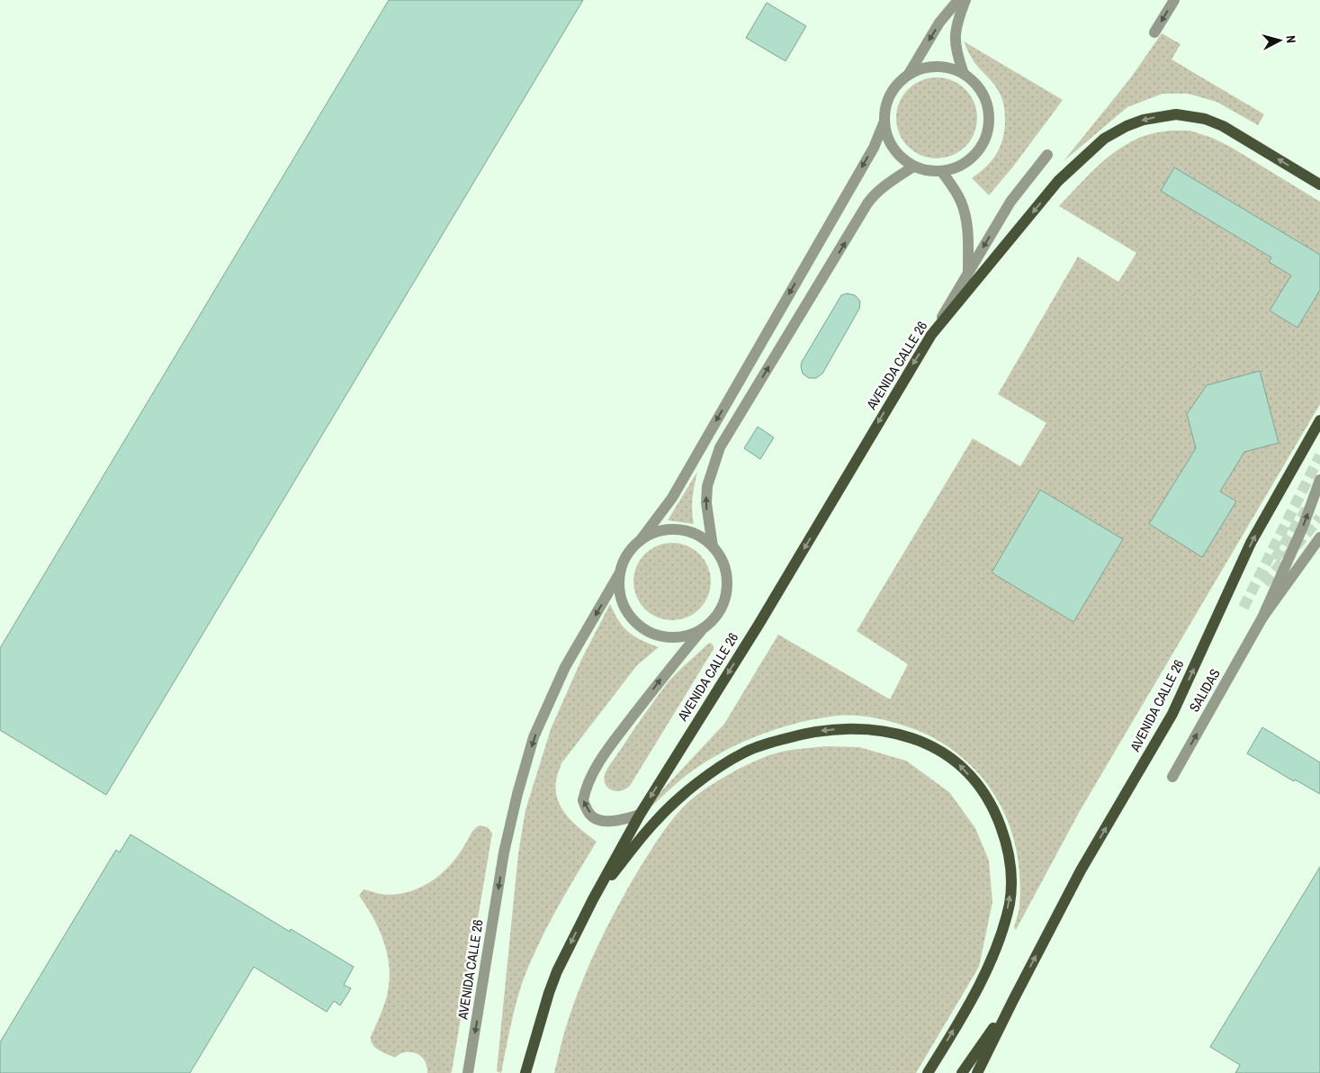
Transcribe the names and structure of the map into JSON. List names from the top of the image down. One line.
{"streets":{"main road":["AVENIDA CALLE 26"],"street":["SALIDAS"]},"one_way":["SALIDAS"],"north":"right"}
